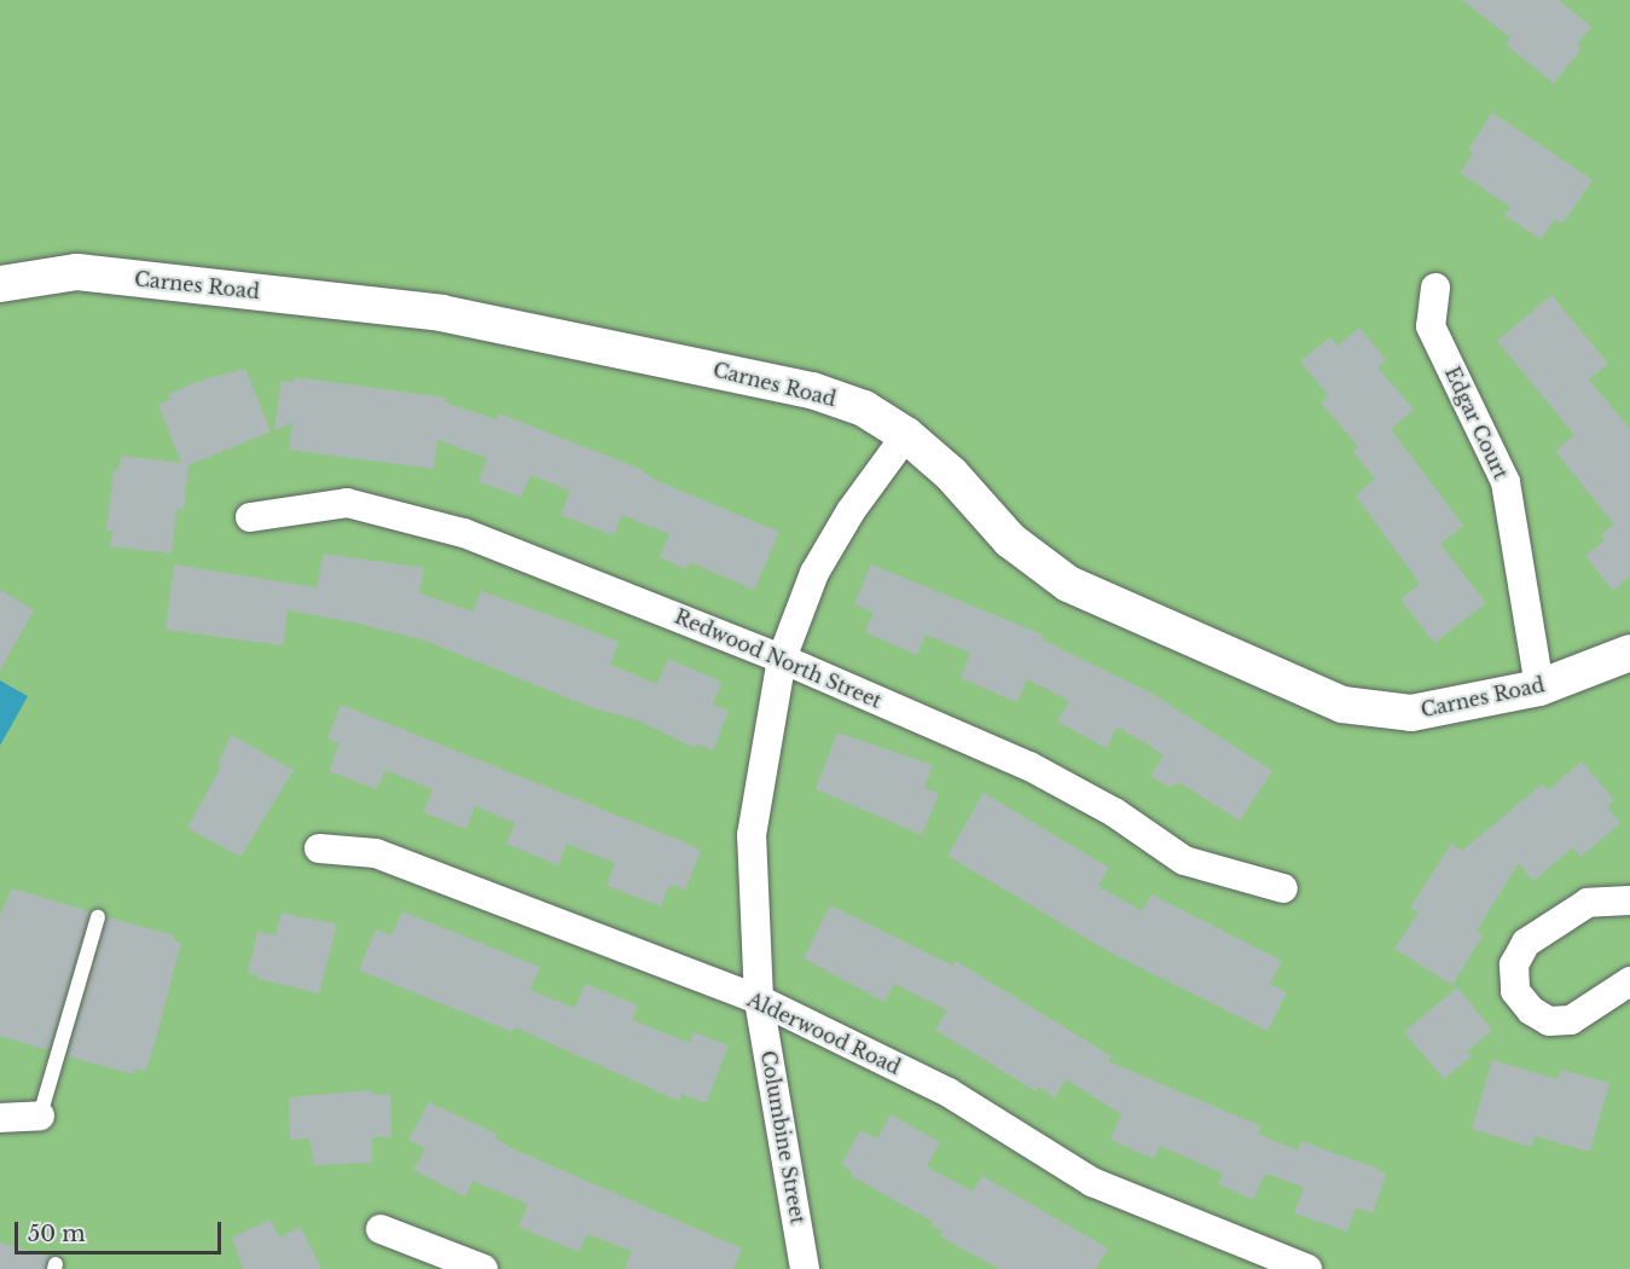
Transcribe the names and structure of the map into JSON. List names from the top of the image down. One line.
{"streets":{"street":["Carnes Road","Edgar Court","Redwood North Street","Alderwood Road","Columbine Street"]},"crossings":[["Carnes Road","Edgar Court"],["Carnes Road","Columbine Street"],["Redwood North Street","Columbine Street"],["Alderwood Road","Columbine Street"]],"scale_bar":"50 m"}
